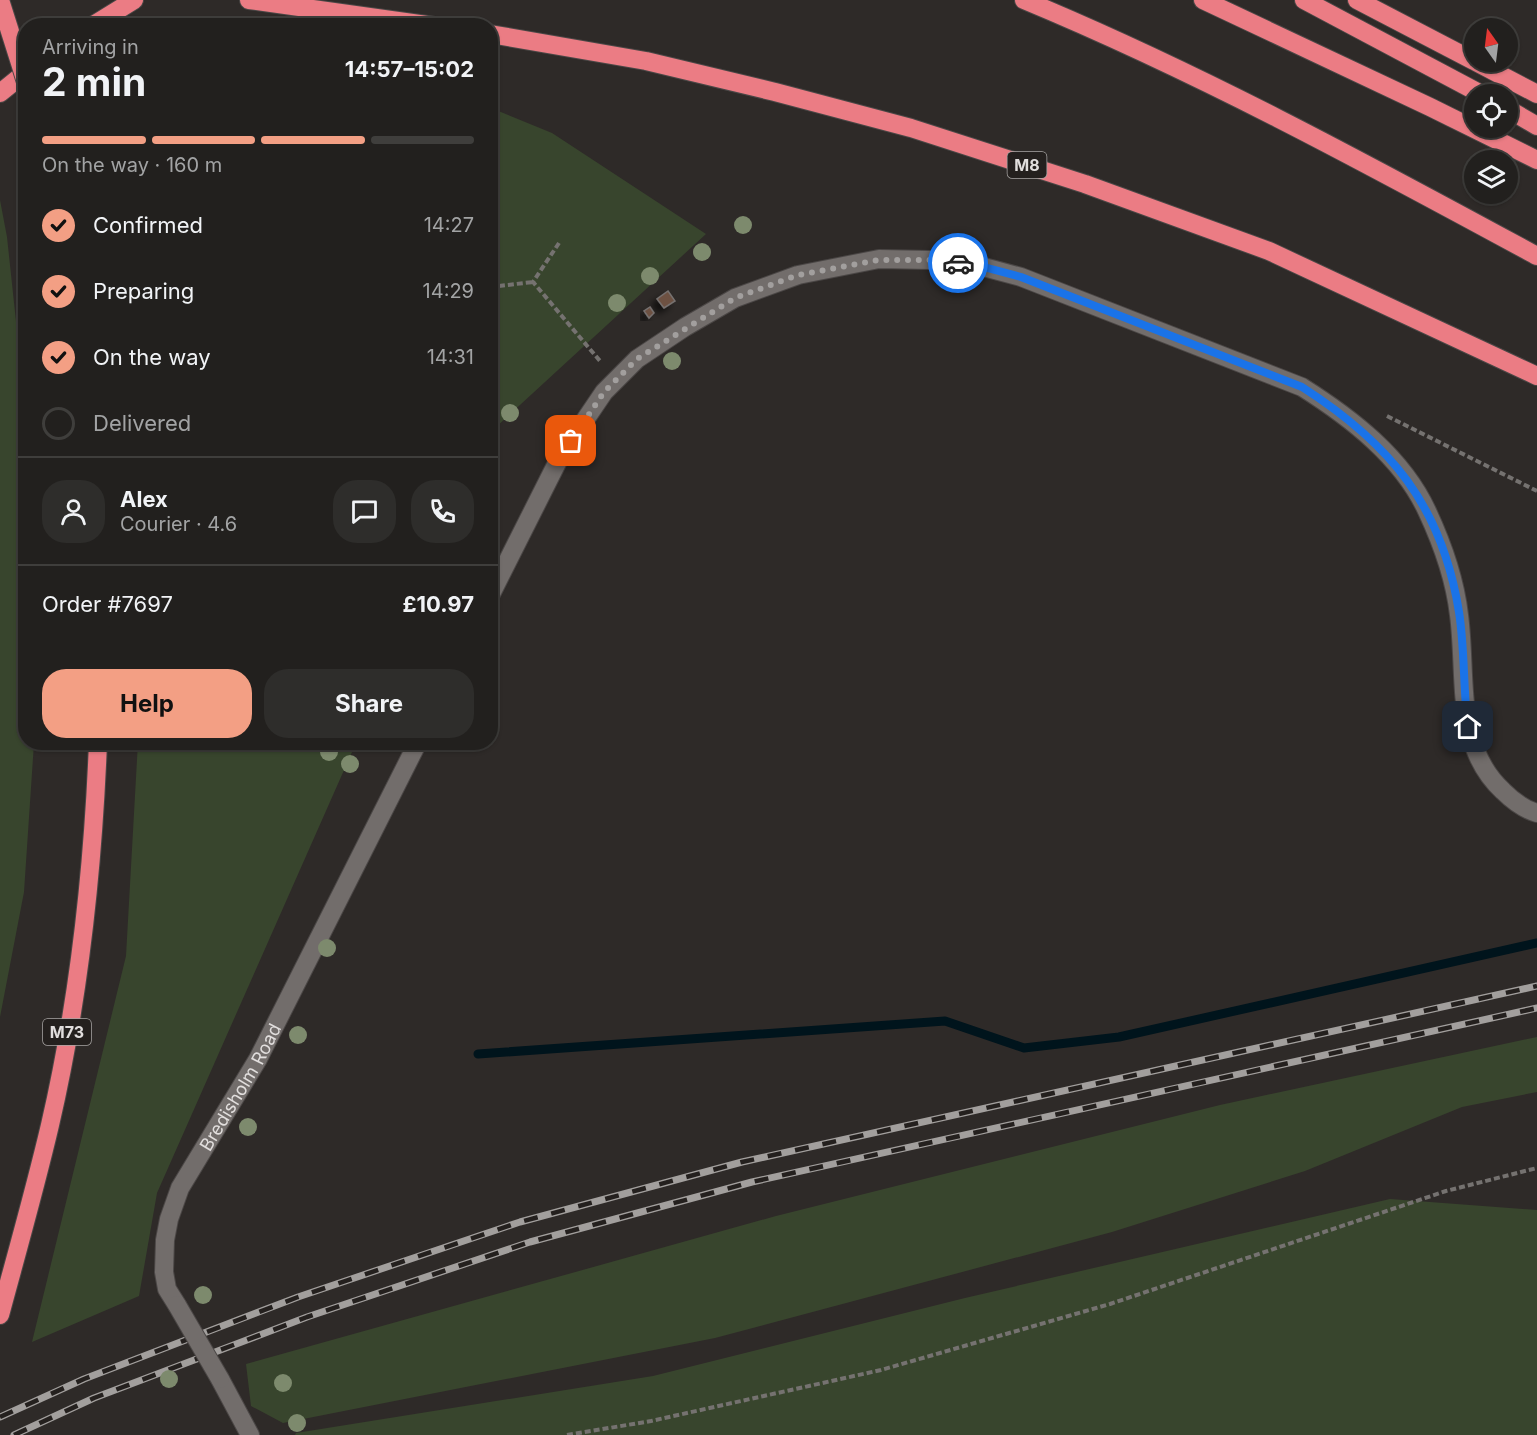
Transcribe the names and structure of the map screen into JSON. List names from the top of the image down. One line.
{"streets":{"highway":["M8","M73"],"street":["Bredisholm Road"]},"north":"top","page":{"heading":["2 min","Arriving in","14:57–15:02"],"panel":["Alex","Courier · 4.6","Order #7697","£10.97"],"bar":"On the way · 160 m","list":[["Confirmed","14:27"],["Preparing","14:29"],["On the way","14:31"],"Delivered"],"buttons":["Help","Share"]}}
